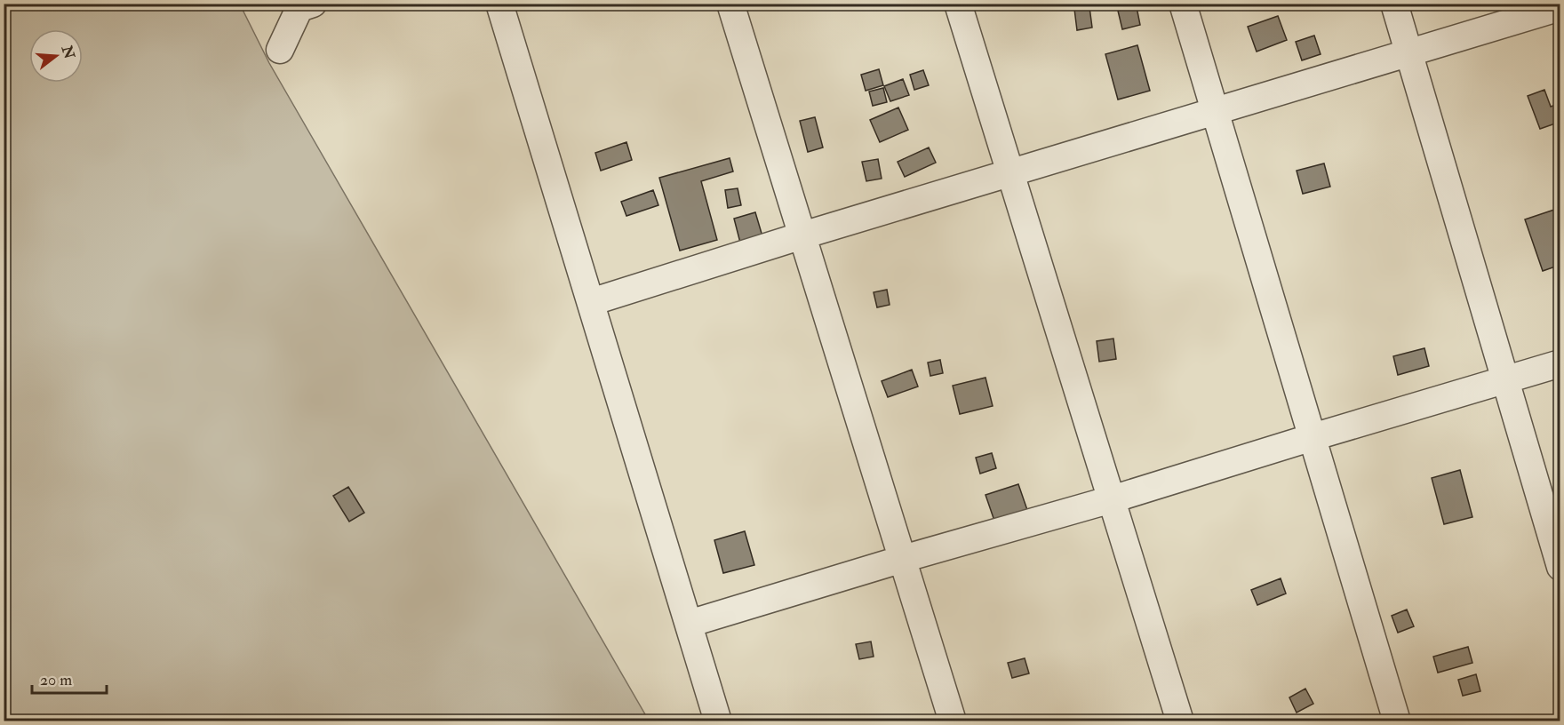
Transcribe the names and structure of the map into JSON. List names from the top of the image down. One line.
{"scale_bar":"20 m","north":"right"}
